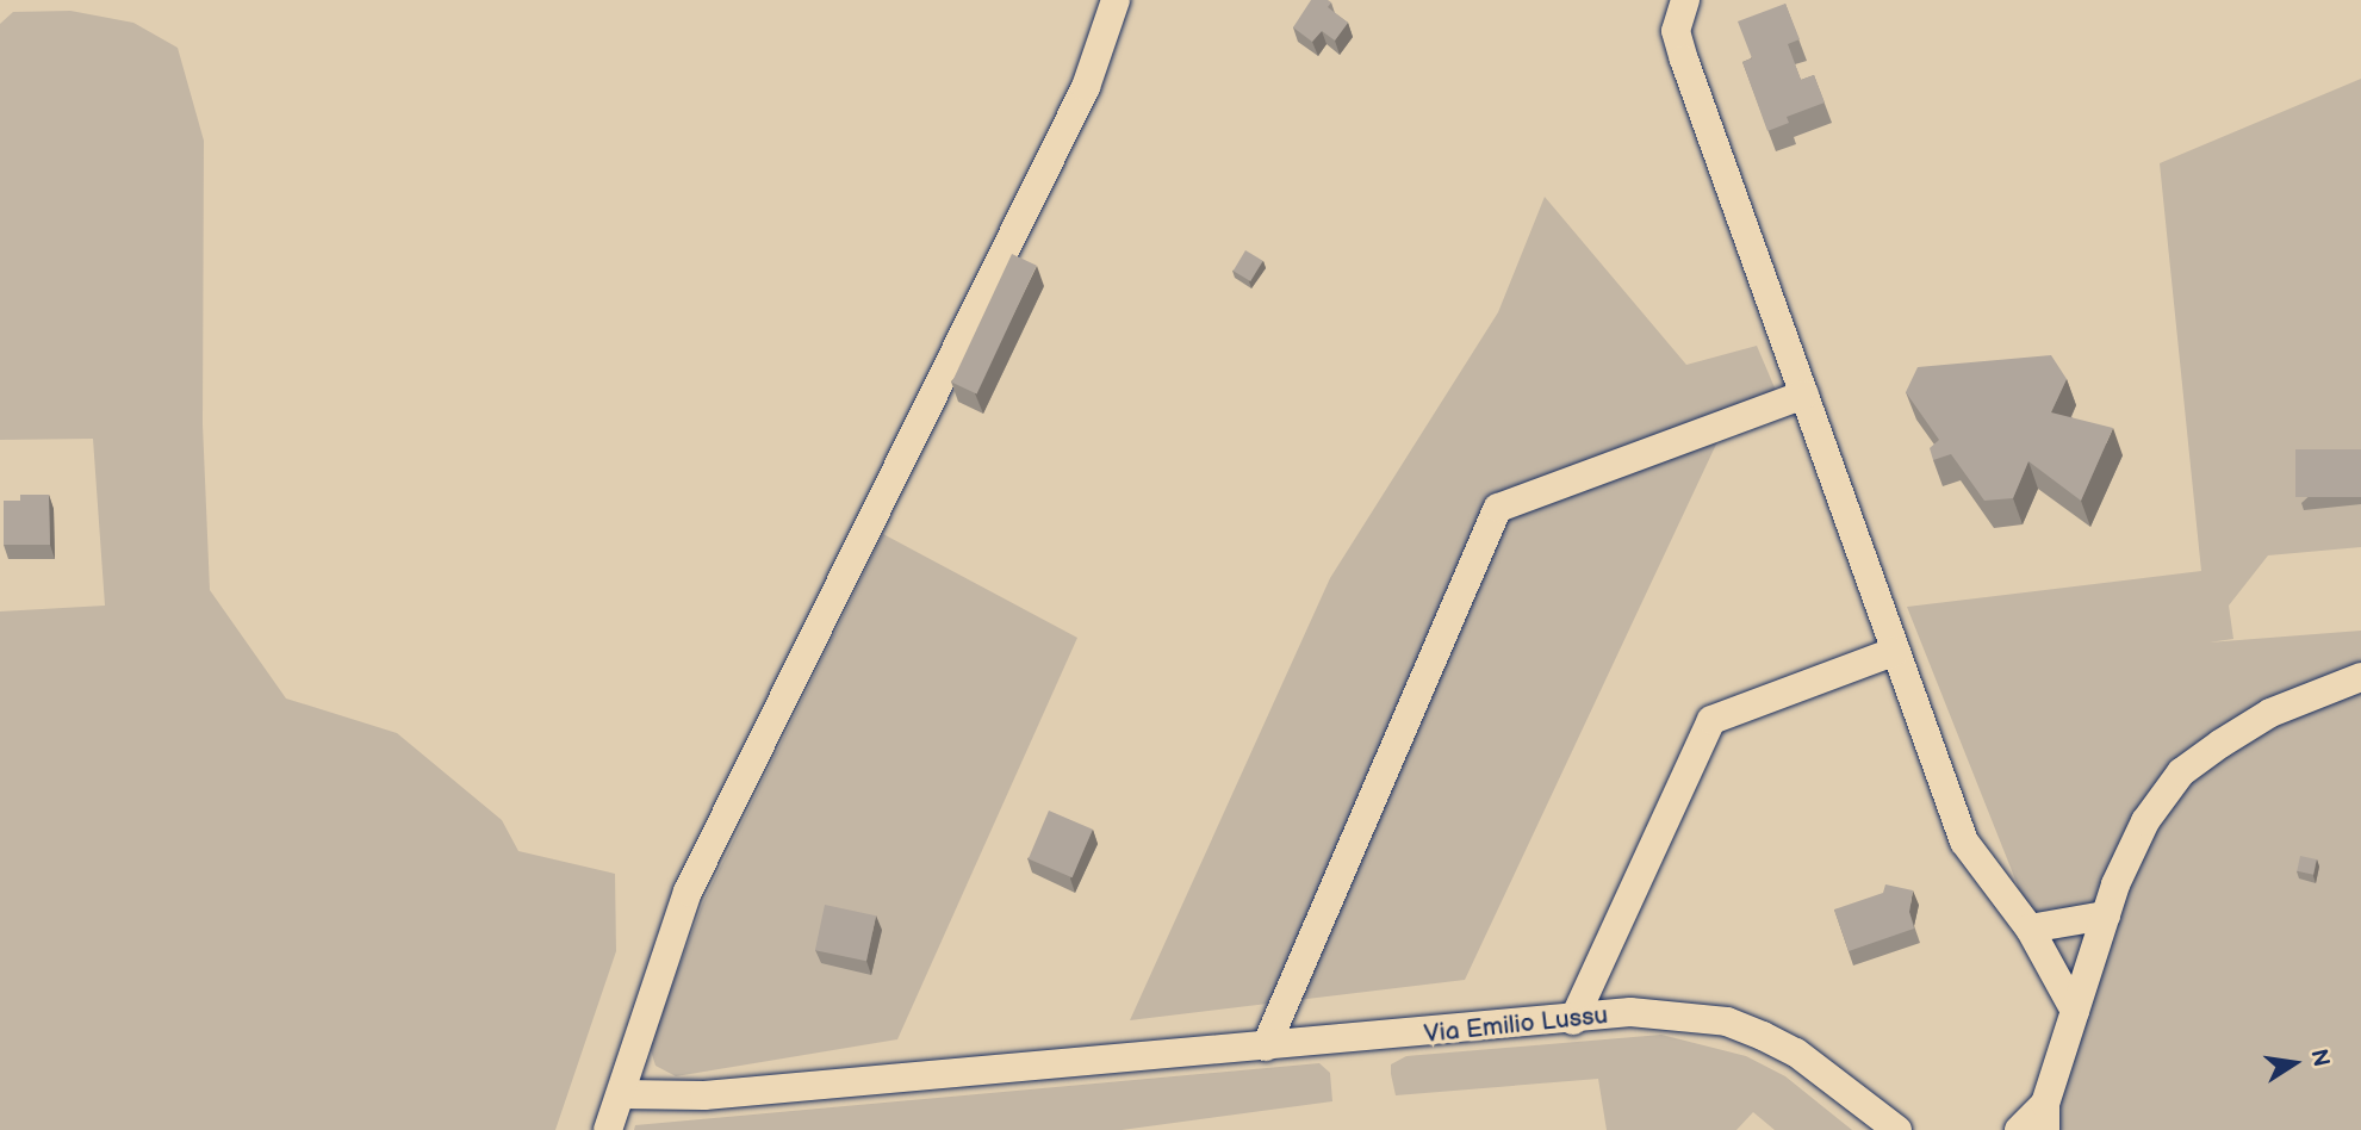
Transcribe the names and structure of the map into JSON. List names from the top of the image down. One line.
{"streets":{"street":["Via Emilio Lussu"]},"north":"right"}
